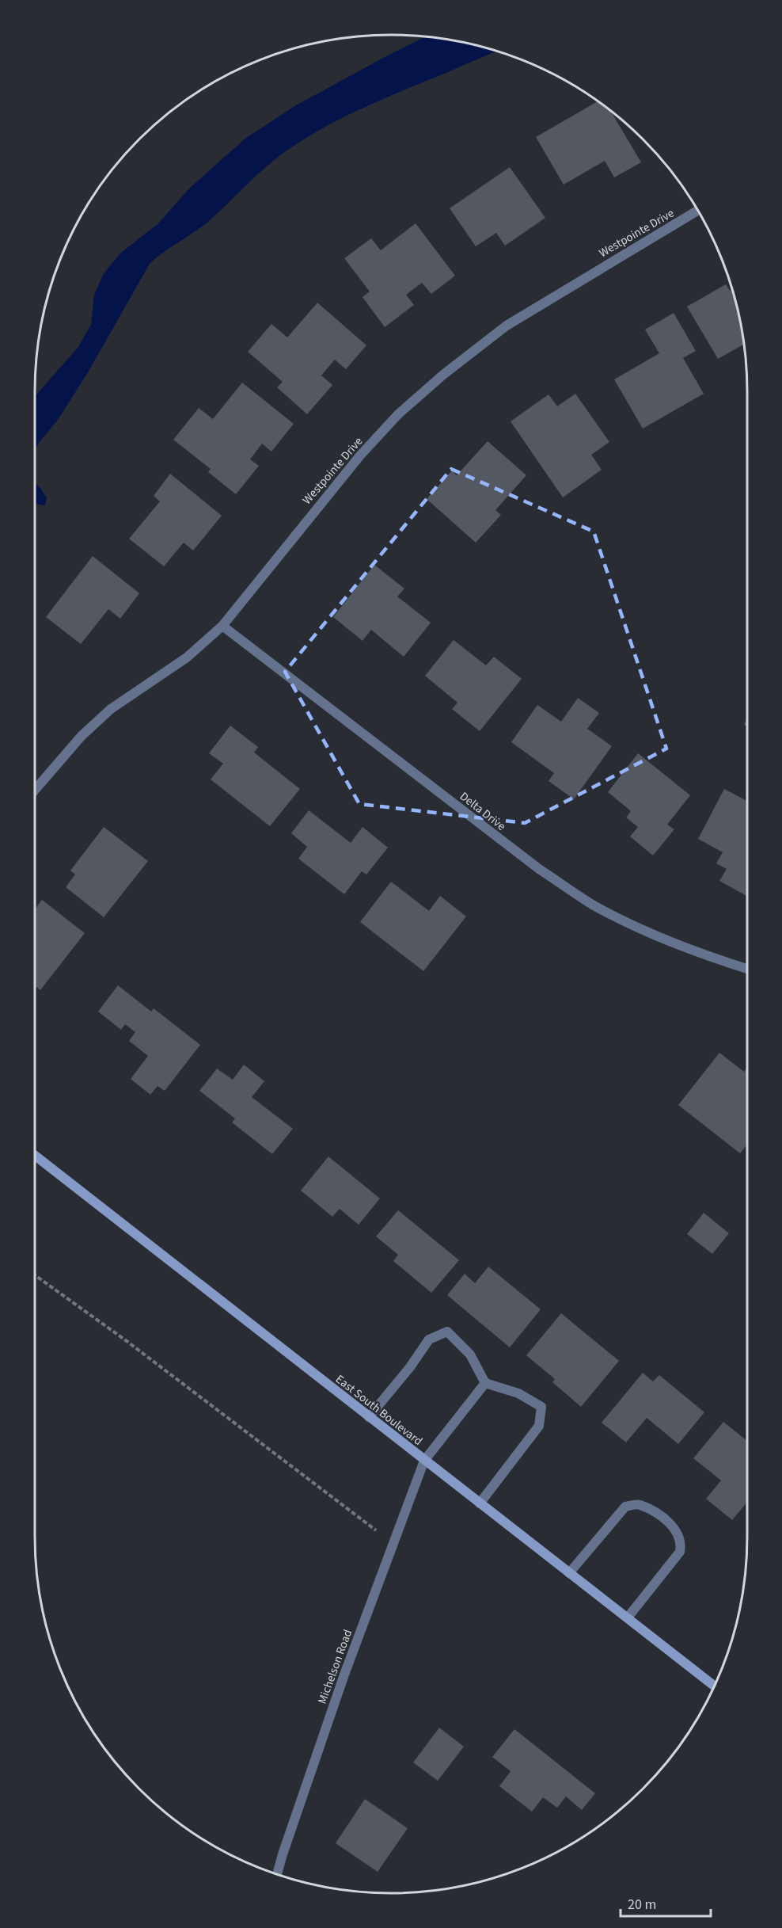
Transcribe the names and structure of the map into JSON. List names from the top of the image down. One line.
{"streets":{"street":["Westpointe Drive","Delta Drive","East South Boulevard","Michelson Road"]},"crossings":[["Westpointe Drive","Delta Drive"],["East South Boulevard","Michelson Road"]],"scale_bar":"20 m"}
